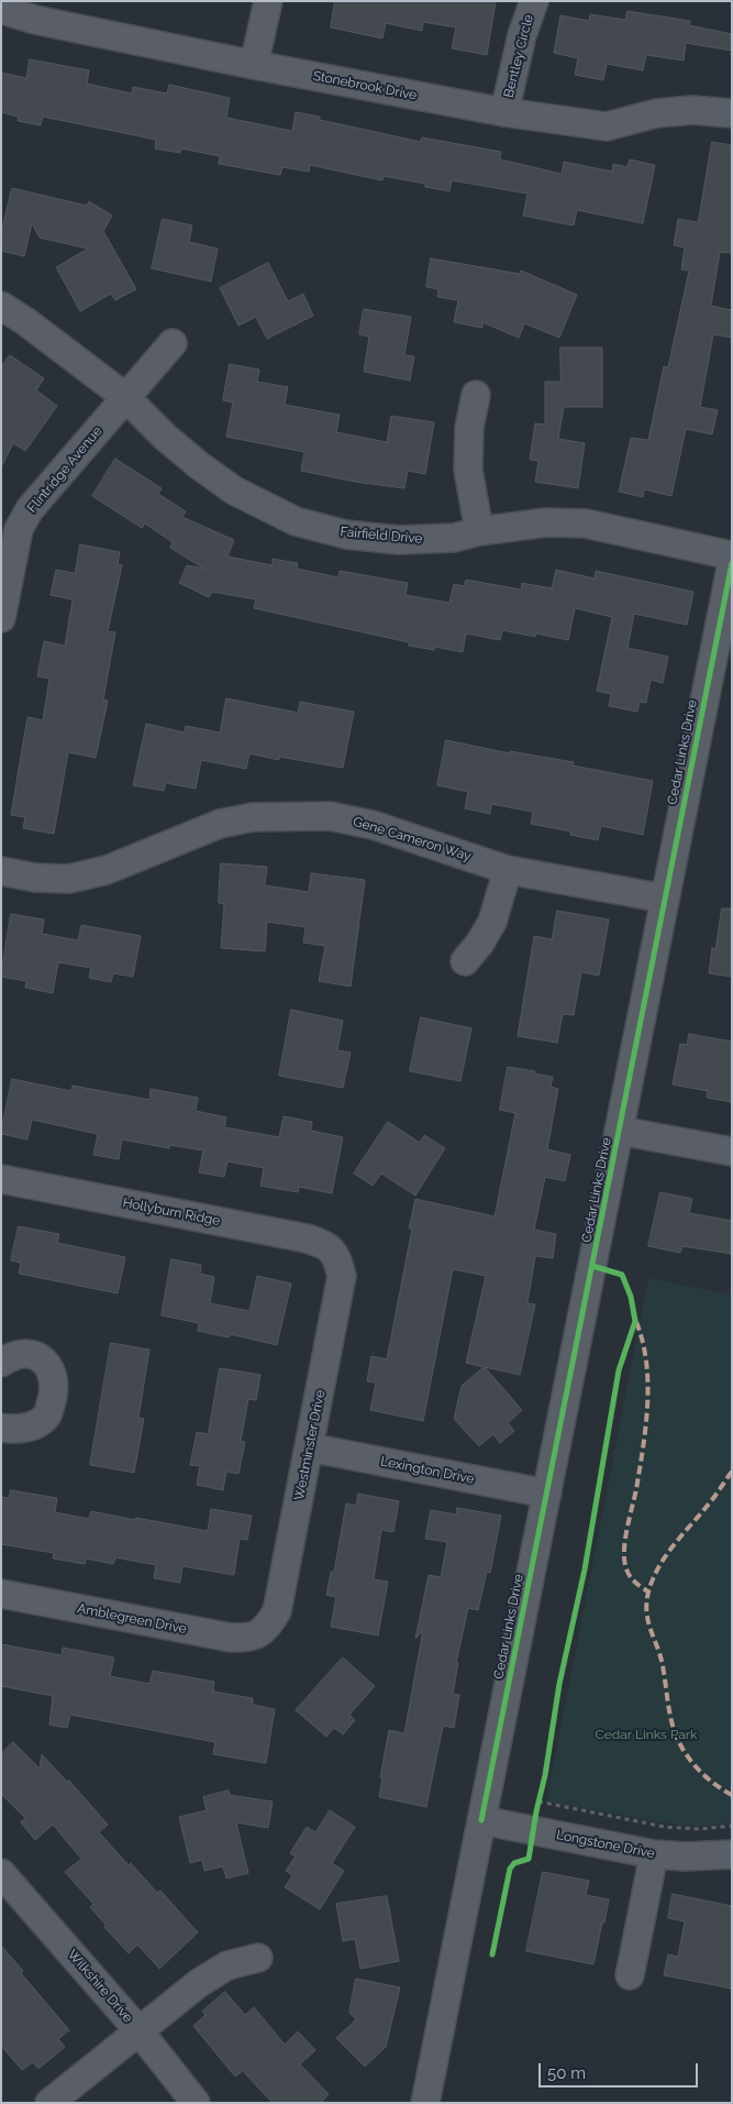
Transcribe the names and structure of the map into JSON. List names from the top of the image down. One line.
{"streets":{"street":["Bentley Circle","Stonebrook Drive","Flintridge Avenue","Fairfield Drive","Cedar Links Drive","Gene Cameron Way","Hollyburn Ridge","Westminster Drive","Lexington Drive","Amblegreen Drive","Longstone Drive","Wilkshire Drive"]},"crossings":[["Bentley Circle","Stonebrook Drive"],["Flintridge Avenue","Fairfield Drive"],["Cedar Links Drive","Gene Cameron Way"],["Cedar Links Drive","Lexington Drive"],["Cedar Links Drive","Longstone Drive"],["Hollyburn Ridge","Westminster Drive"],["Westminster Drive","Lexington Drive"],["Westminster Drive","Amblegreen Drive"]],"parks":["Cedar Links Park"],"scale_bar":"50 m"}
